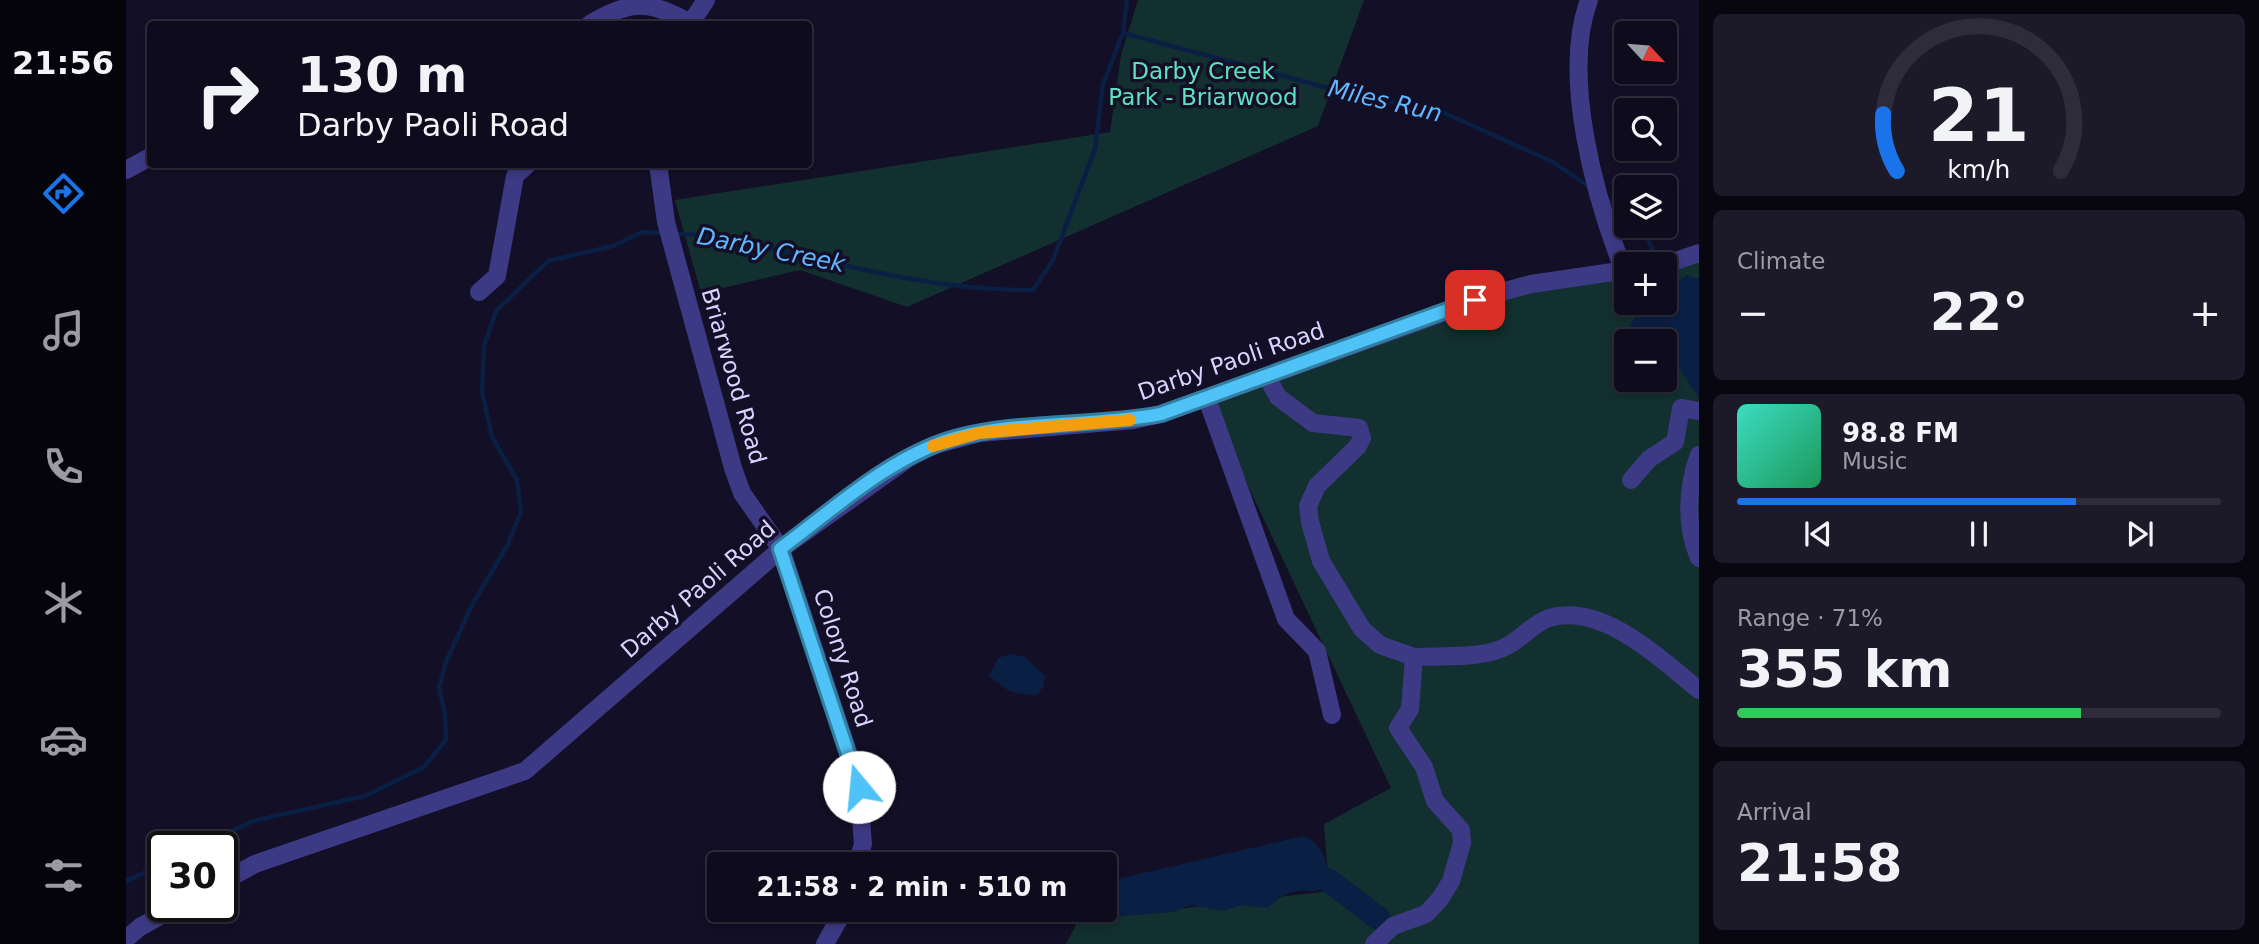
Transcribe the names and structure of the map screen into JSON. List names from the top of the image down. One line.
{"streets":{"street":["Darby Paoli Road","Briarwood Road","Colony Road"]},"crossings":[["Darby Paoli Road","Briarwood Road"],["Darby Paoli Road","Colony Road"],["Briarwood Road","Colony Road"]],"water":["Miles Run","Darby Creek"],"parks":["Darby Creek Park - Briarwood"],"north":"bottom right","page":{"tabs":"21:56","map_buttons":["+","−"],"turn":["130 m","Darby Paoli Road"],"tile":["Climate",["Range · 71%","355 km"],["Arrival","21:58"]],"heat":["−","22°","+"],"song":["98.8 FM","Music"],"limit":"30","trip":"21:58 · 2 min · 510 m","gauge":["21","km/h"]}}
